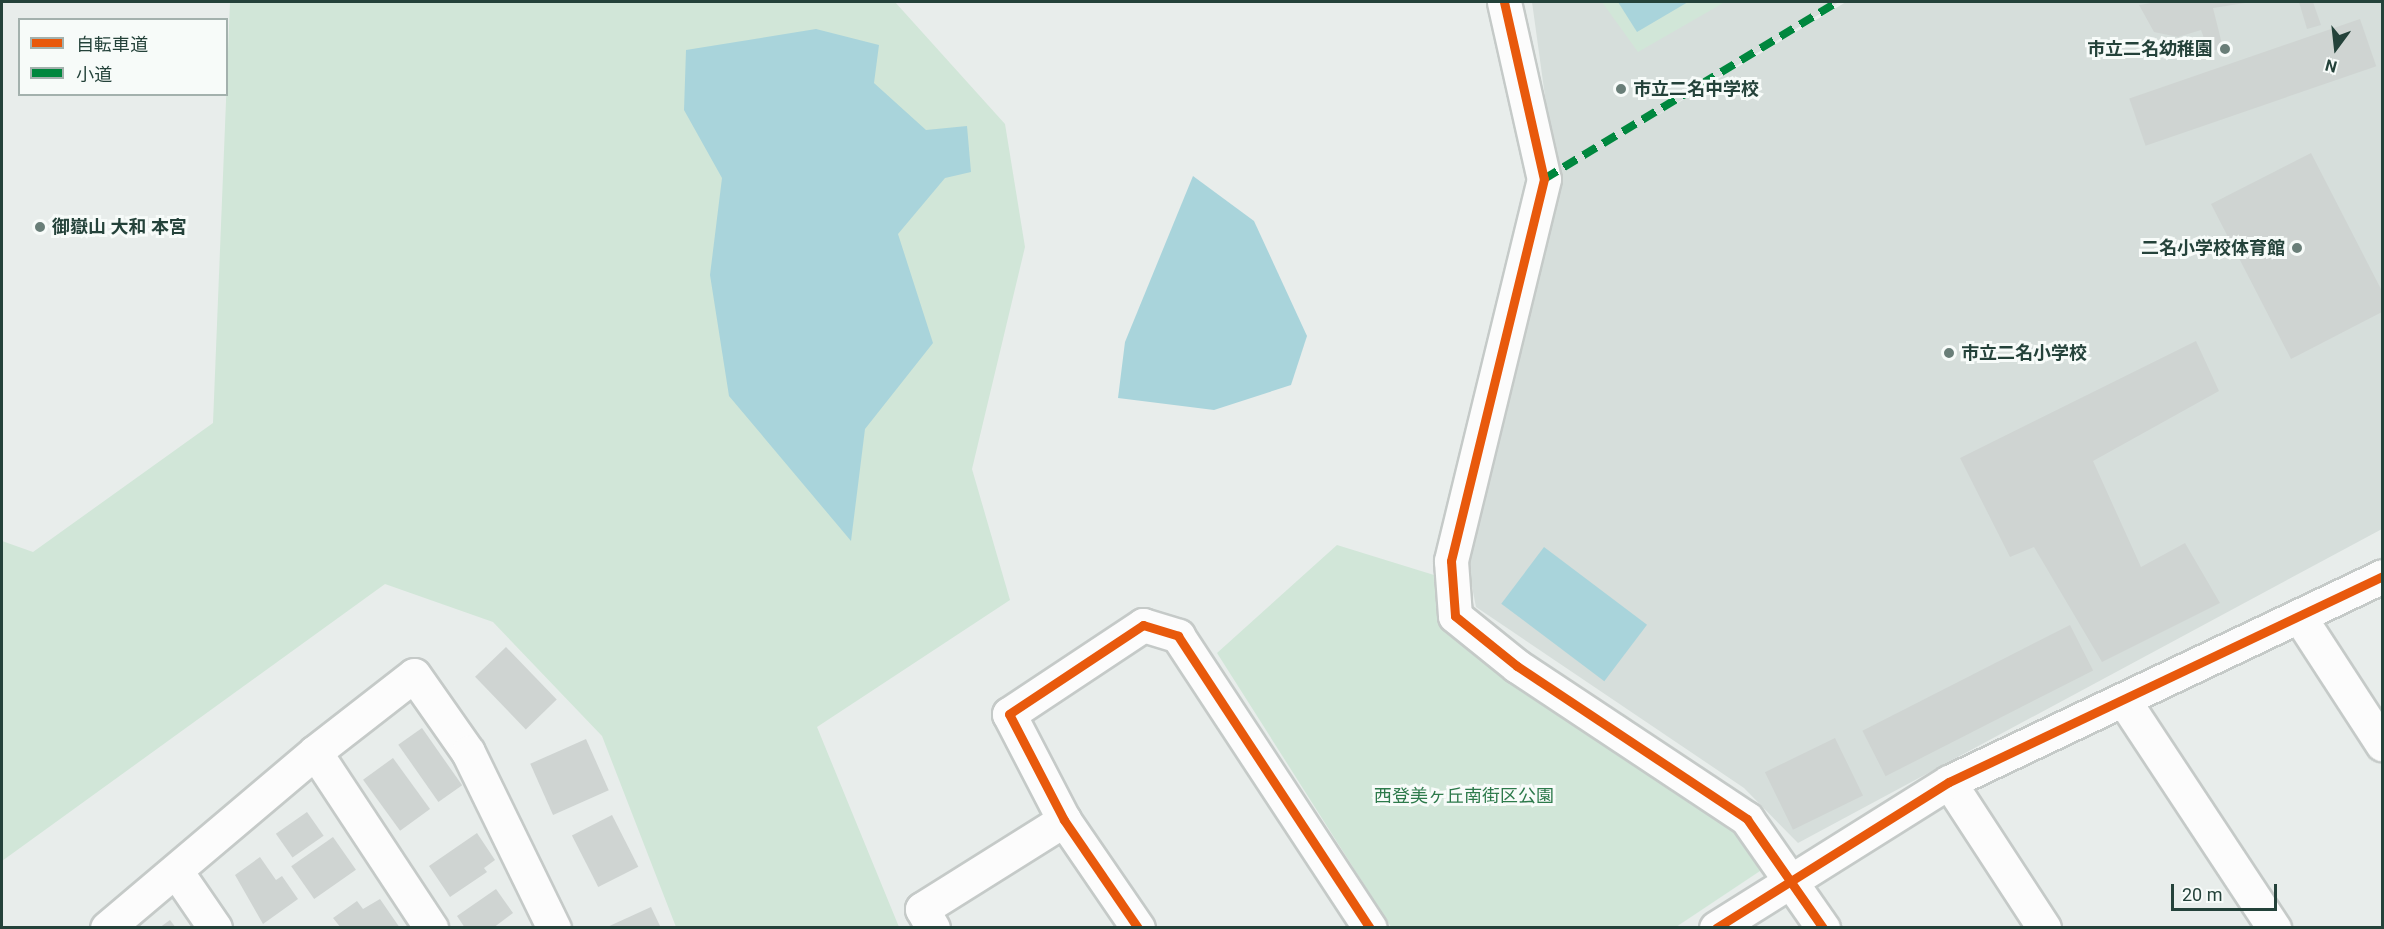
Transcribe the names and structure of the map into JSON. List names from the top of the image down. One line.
{"parks":["西登美ヶ丘南街区公園"],"places":["市立二名幼稚園","市立二名中学校","御嶽山 大和 本宮","二名小学校体育館","市立二名小学校"],"legend":["自転車道","小道"],"scale_bar":"20 m","north":"bottom"}
